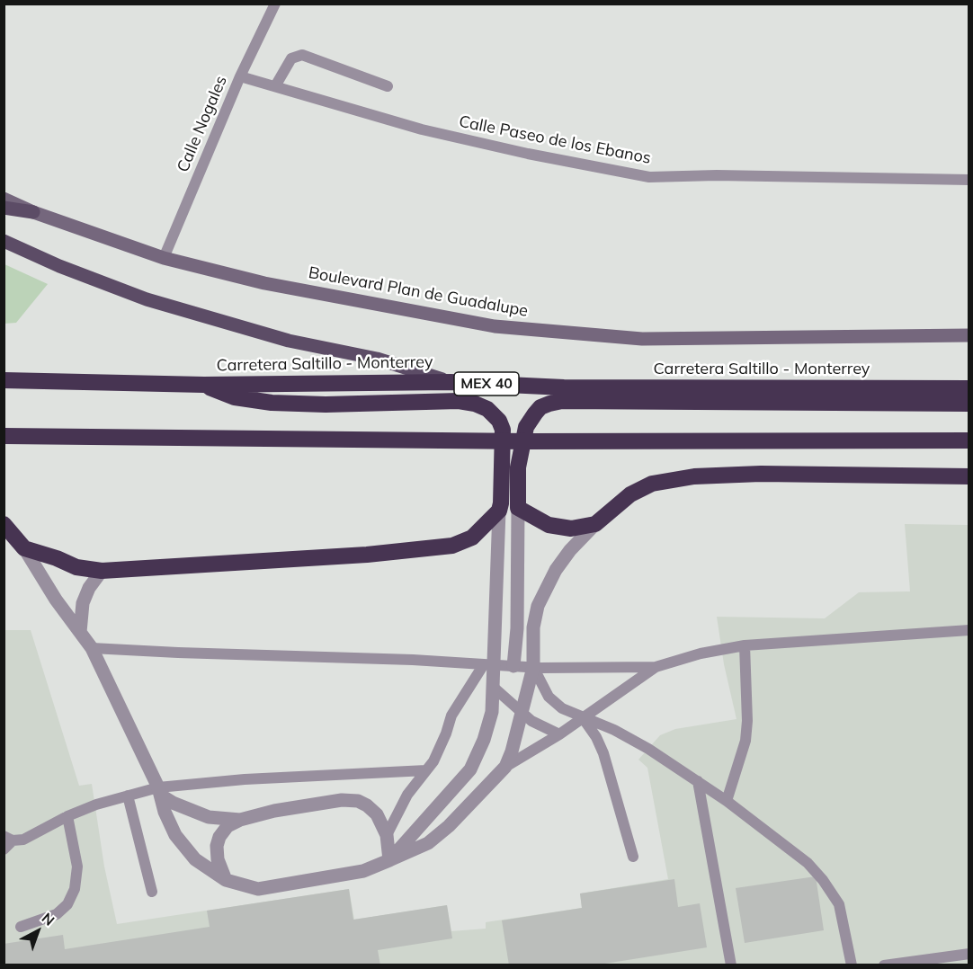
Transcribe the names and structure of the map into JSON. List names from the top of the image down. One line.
{"streets":{"highway":["Carretera Saltillo - Monterrey","MEX 40"],"street":["Boulevard Plan de Guadalupe"],"lane":["Calle Nogales","Calle Paseo de los Ebanos"]},"crossings":[["Calle Nogales","Calle Paseo de los Ebanos"],["Calle Nogales","Boulevard Plan de Guadalupe"]],"north":"top right"}
